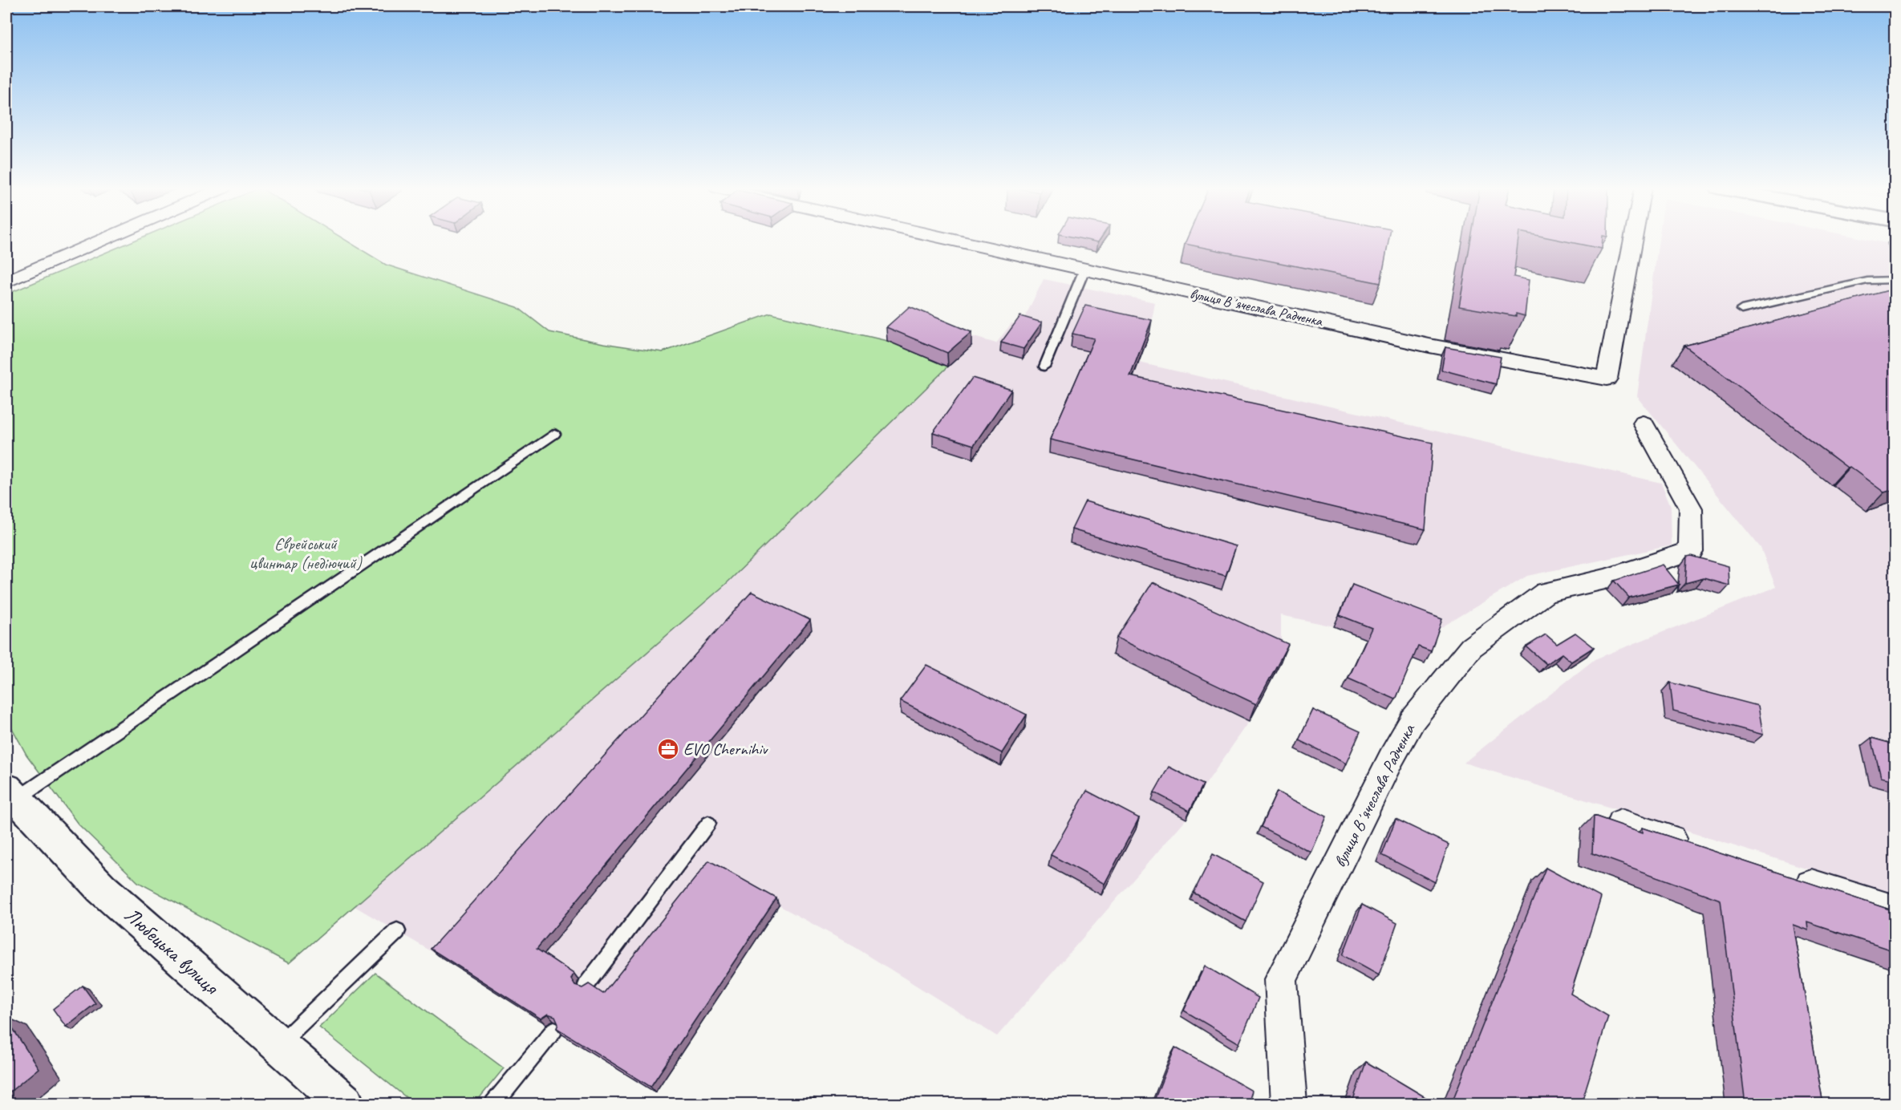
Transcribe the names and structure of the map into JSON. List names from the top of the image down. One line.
{"streets":{"main road":["Любецька вулиця"],"street":["вулиця Вʼячеслава Радченка"]},"parks":["Єврейський цвинтар (недіючий)"],"places":{"office":["EVO Chernihiv"]}}
